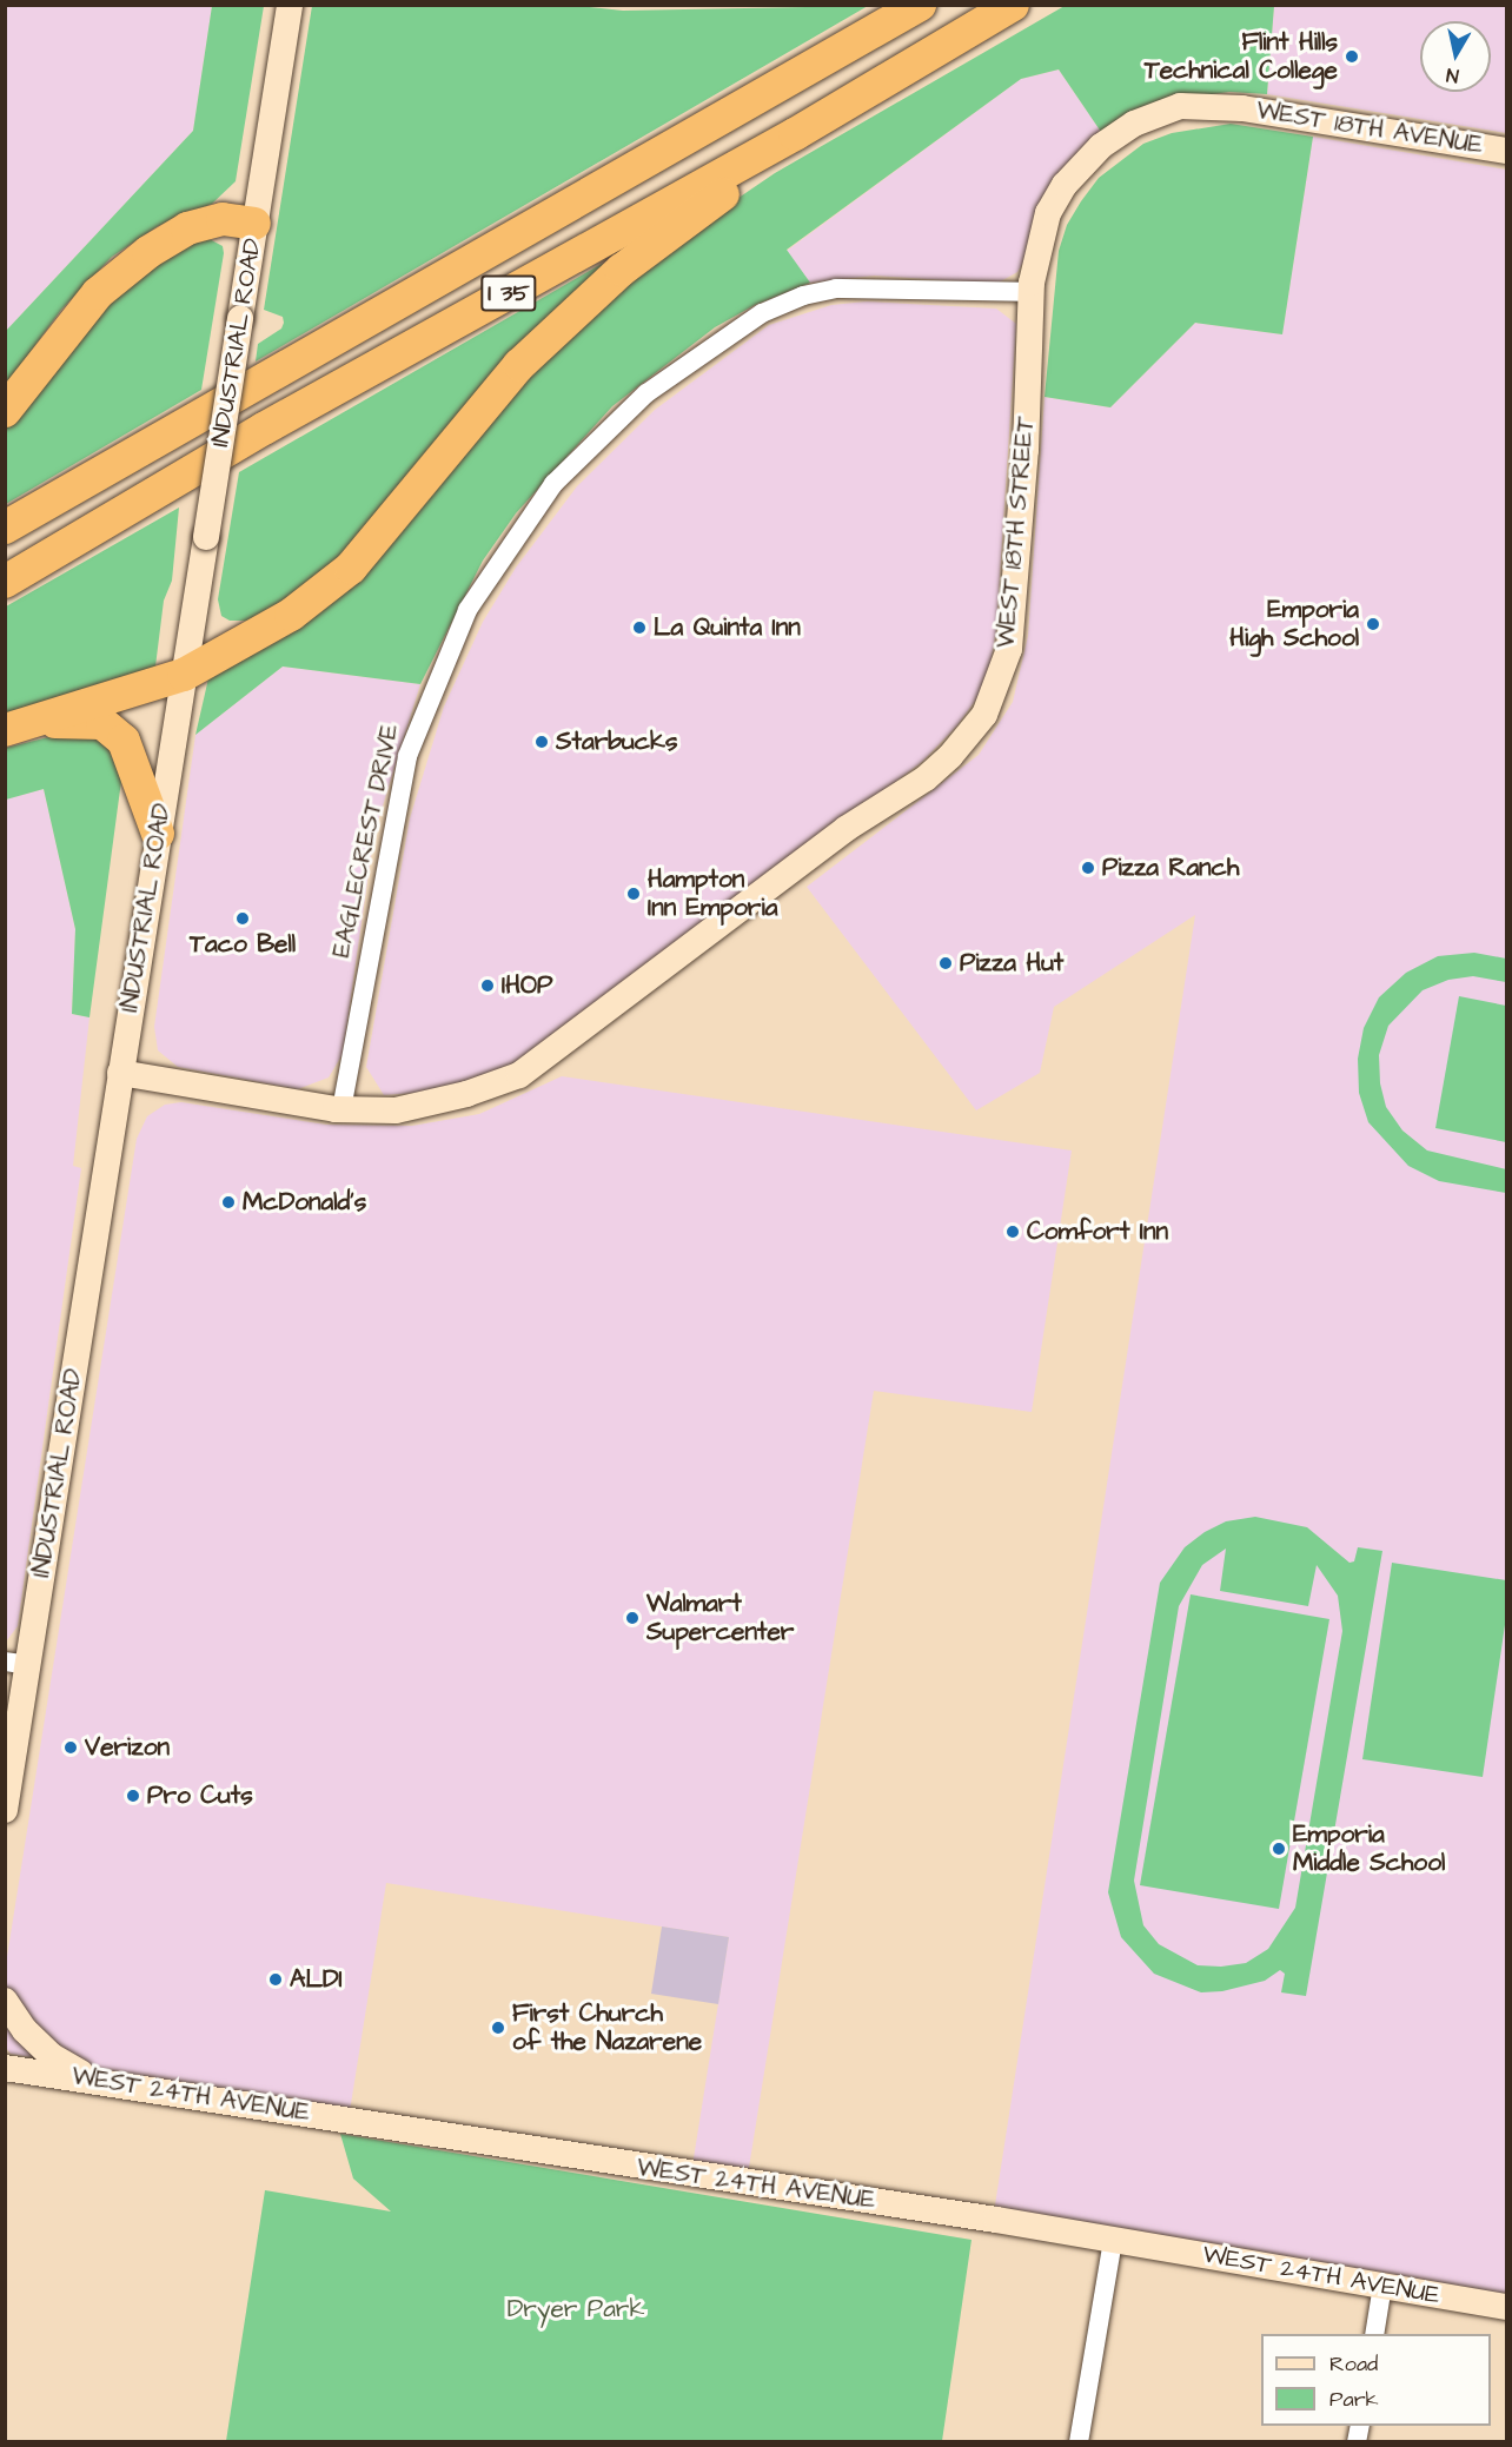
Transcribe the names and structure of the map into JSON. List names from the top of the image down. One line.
{"streets":{"highway":["I 35"],"street":["WEST 18TH AVENUE","INDUSTRIAL ROAD","WEST 18TH STREET","EAGLECREST DRIVE","WEST 24TH AVENUE"]},"crossings":[["WEST 18TH AVENUE","WEST 18TH STREET"],["INDUSTRIAL ROAD","WEST 18TH STREET"],["WEST 18TH STREET","EAGLECREST DRIVE"]],"parks":["Dryer Park"],"places":["Flint Hills Technical College","Emporia High School","La Quinta Inn","Starbucks","Pizza Ranch","Hampton Inn Emporia","Taco Bell","Pizza Hut","IHOP","McDonald's","Comfort Inn","Walmart Supercenter","Verizon","Pro Cuts","Emporia Middle School","ALDI","First Church of the Nazarene"],"legend":["Road","Park"],"north":"bottom"}
